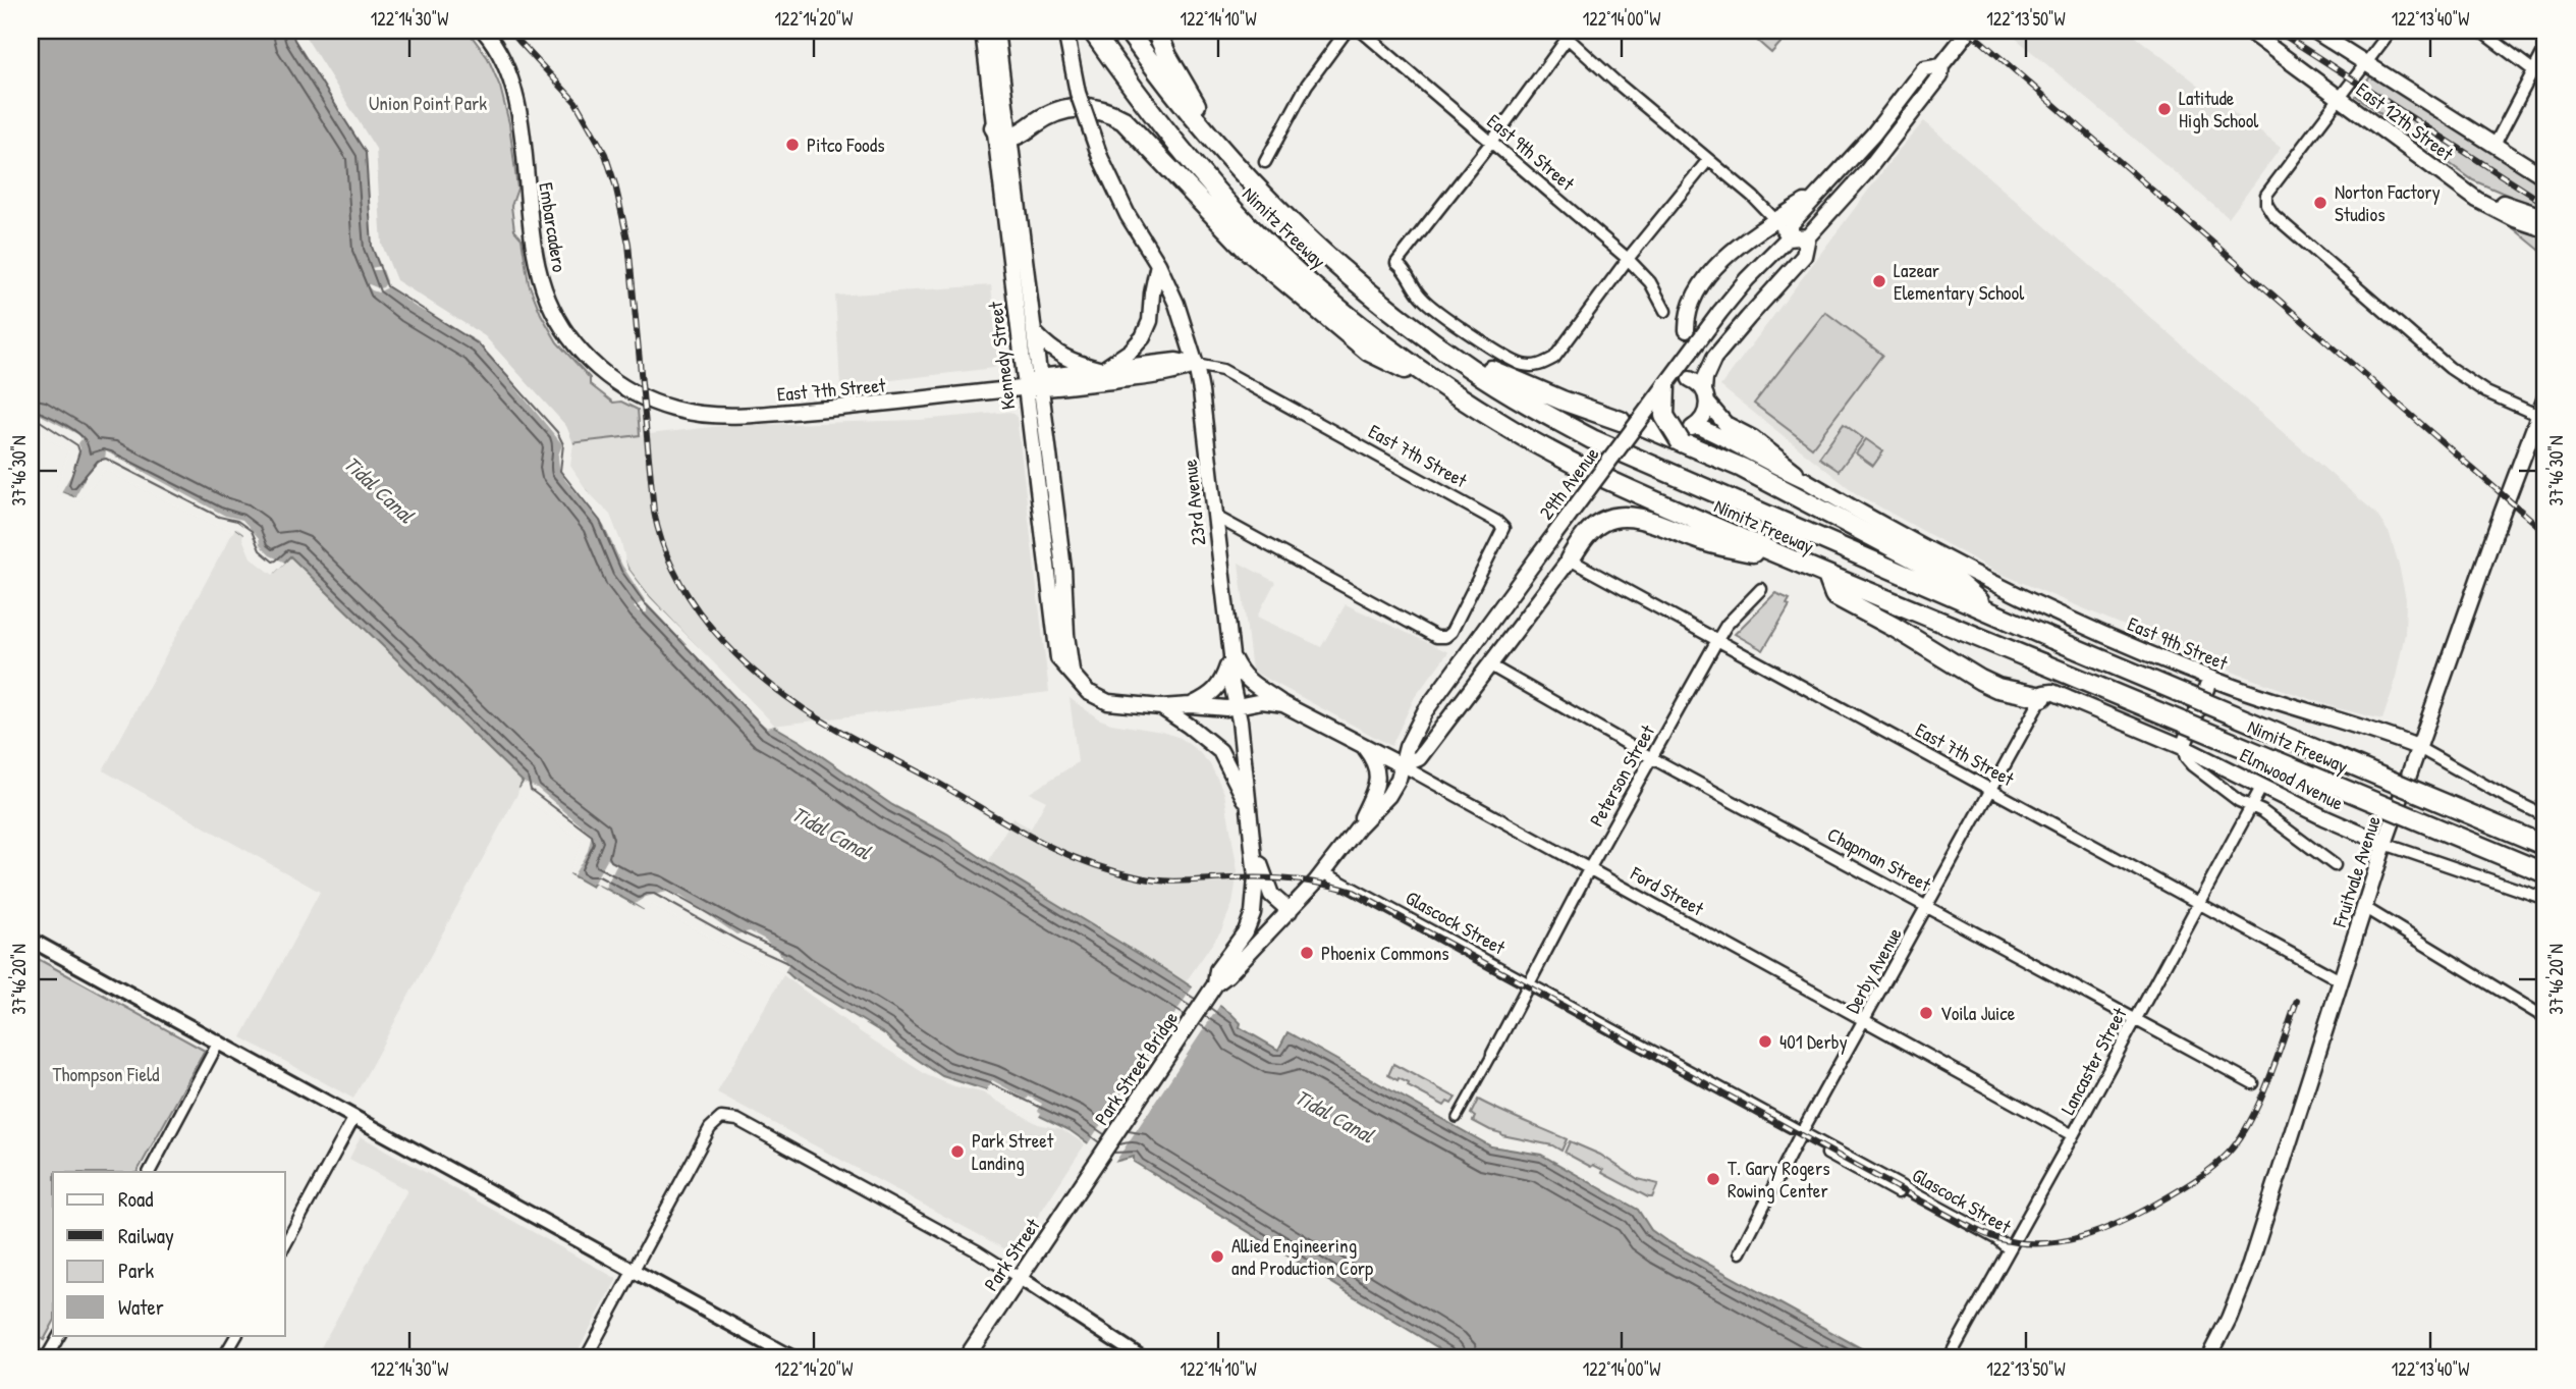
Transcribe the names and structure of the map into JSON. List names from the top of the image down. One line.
{"streets":{"highway":["Nimitz Freeway"],"main road":["East 12th Street","East 9th Street","Embarcadero","Kennedy Street","East 7th Street","29th Avenue","23rd Avenue","Elmwood Avenue","Fruitvale Avenue","Ford Street","Park Street Bridge","Park Street"],"street":["Peterson Street","Chapman Street","Glascock Street","Derby Avenue","Lancaster Street"]},"crossings":[["East 9th Street","29th Avenue"],["East 9th Street","Fruitvale Avenue"],["Embarcadero","East 7th Street"],["Kennedy Street","East 7th Street"],["Kennedy Street","23rd Avenue"],["Kennedy Street","Ford Street"],["East 7th Street","29th Avenue"],["East 7th Street","23rd Avenue"],["East 7th Street","Peterson Street"],["East 7th Street","Fruitvale Avenue"],["East 7th Street","Derby Avenue"],["East 7th Street","Lancaster Street"],["29th Avenue","23rd Avenue"],["29th Avenue","Chapman Street"],["29th Avenue","Ford Street"],["29th Avenue","Glascock Street"],["29th Avenue","Park Street Bridge"],["23rd Avenue","Ford Street"],["23rd Avenue","Park Street Bridge"],["Peterson Street","Chapman Street"],["Peterson Street","Ford Street"],["Peterson Street","Glascock Street"],["Elmwood Avenue","Fruitvale Avenue"],["Elmwood Avenue","Derby Avenue"],["Elmwood Avenue","Lancaster Street"],["Chapman Street","Derby Avenue"],["Chapman Street","Lancaster Street"],["Ford Street","Derby Avenue"],["Ford Street","Lancaster Street"],["Glascock Street","Derby Avenue"],["Glascock Street","Lancaster Street"],["Park Street Bridge","Park Street"]],"water":["Tidal Canal"],"parks":["Union Point Park","Thompson Field"],"places":["Latitude High School","Pitco Foods","Norton Factory Studios","Lazear Elementary School","Phoenix Commons","Voila Juice","401 Derby","Park Street Landing","T. Gary Rogers Rowing Center","Allied Engineering and Production Corp"],"legend":["Road","Railway","Park","Water"],"coordinates":["122°14'30\"W","122°14'20\"W","122°14'10\"W","122°14'00\"W","122°13'50\"W","122°13'40\"W","37°46'30\"N","37°46'20\"N"]}
